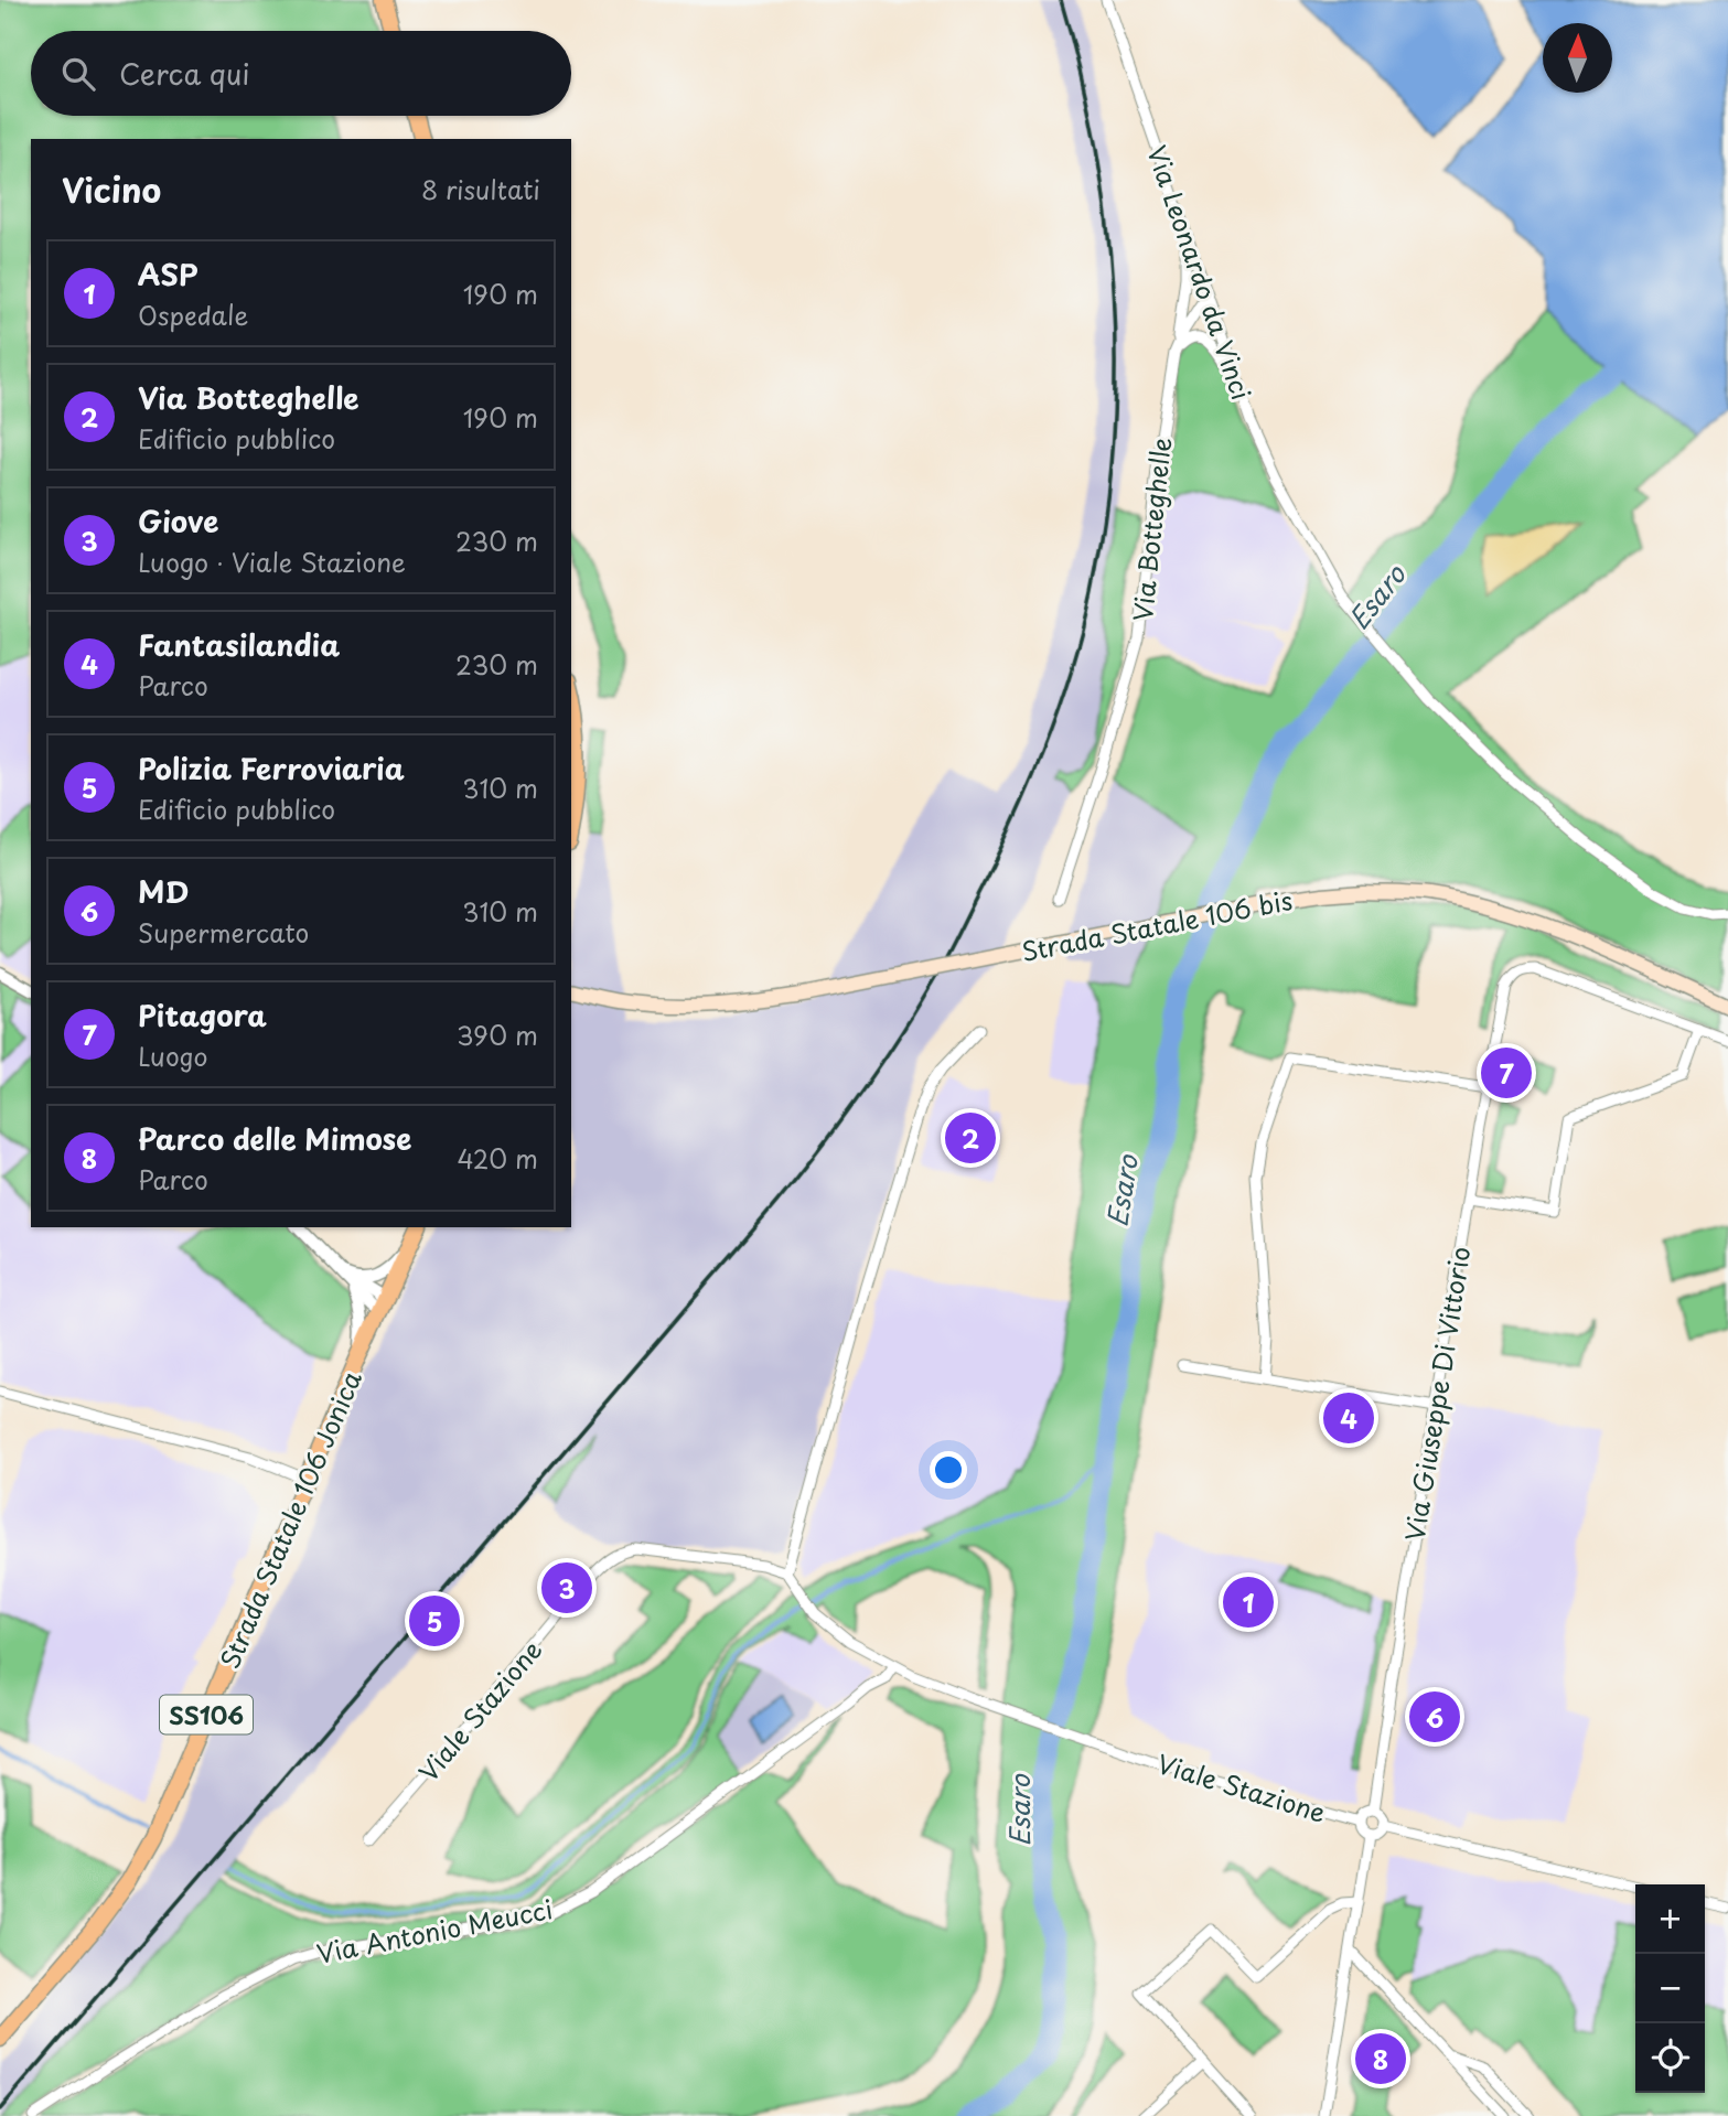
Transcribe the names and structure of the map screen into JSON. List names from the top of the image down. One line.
{"streets":{"main road":["Strada Statale 106 bis","Strada Statale 106 Jonica","SS106"],"street":["Via Leonardo da Vinci","Via Botteghelle","Via Giuseppe Di Vittorio","Viale Stazione","Via Antonio Meucci"]},"crossings":[["Via Leonardo da Vinci","Via Botteghelle"],["Via Giuseppe Di Vittorio","Viale Stazione"],["Viale Stazione","Via Antonio Meucci"]],"water":["Esaro"],"north":"top","page":{"search":"Cerca qui","heading":["Vicino","8 risultati"],"list":[{"mark":"1","name":"ASP","note":"Ospedale","value":"190 m"},{"mark":"2","name":"Via Botteghelle","note":"Edificio pubblico","value":"190 m"},{"mark":"3","name":"Giove","note":"Luogo · Viale Stazione","value":"230 m"},{"mark":"4","name":"Fantasilandia","note":"Parco","value":"230 m"},{"mark":"5","name":"Polizia Ferroviaria","note":"Edificio pubblico","value":"310 m"},{"mark":"6","name":"MD","note":"Supermercato","value":"310 m"},{"mark":"7","name":"Pitagora","note":"Luogo","value":"390 m"},{"mark":"8","name":"Parco delle Mimose","note":"Parco","value":"420 m"}],"pins":["7","2","4","3","1","5","6","8"],"map_buttons":["+","−"]}}
